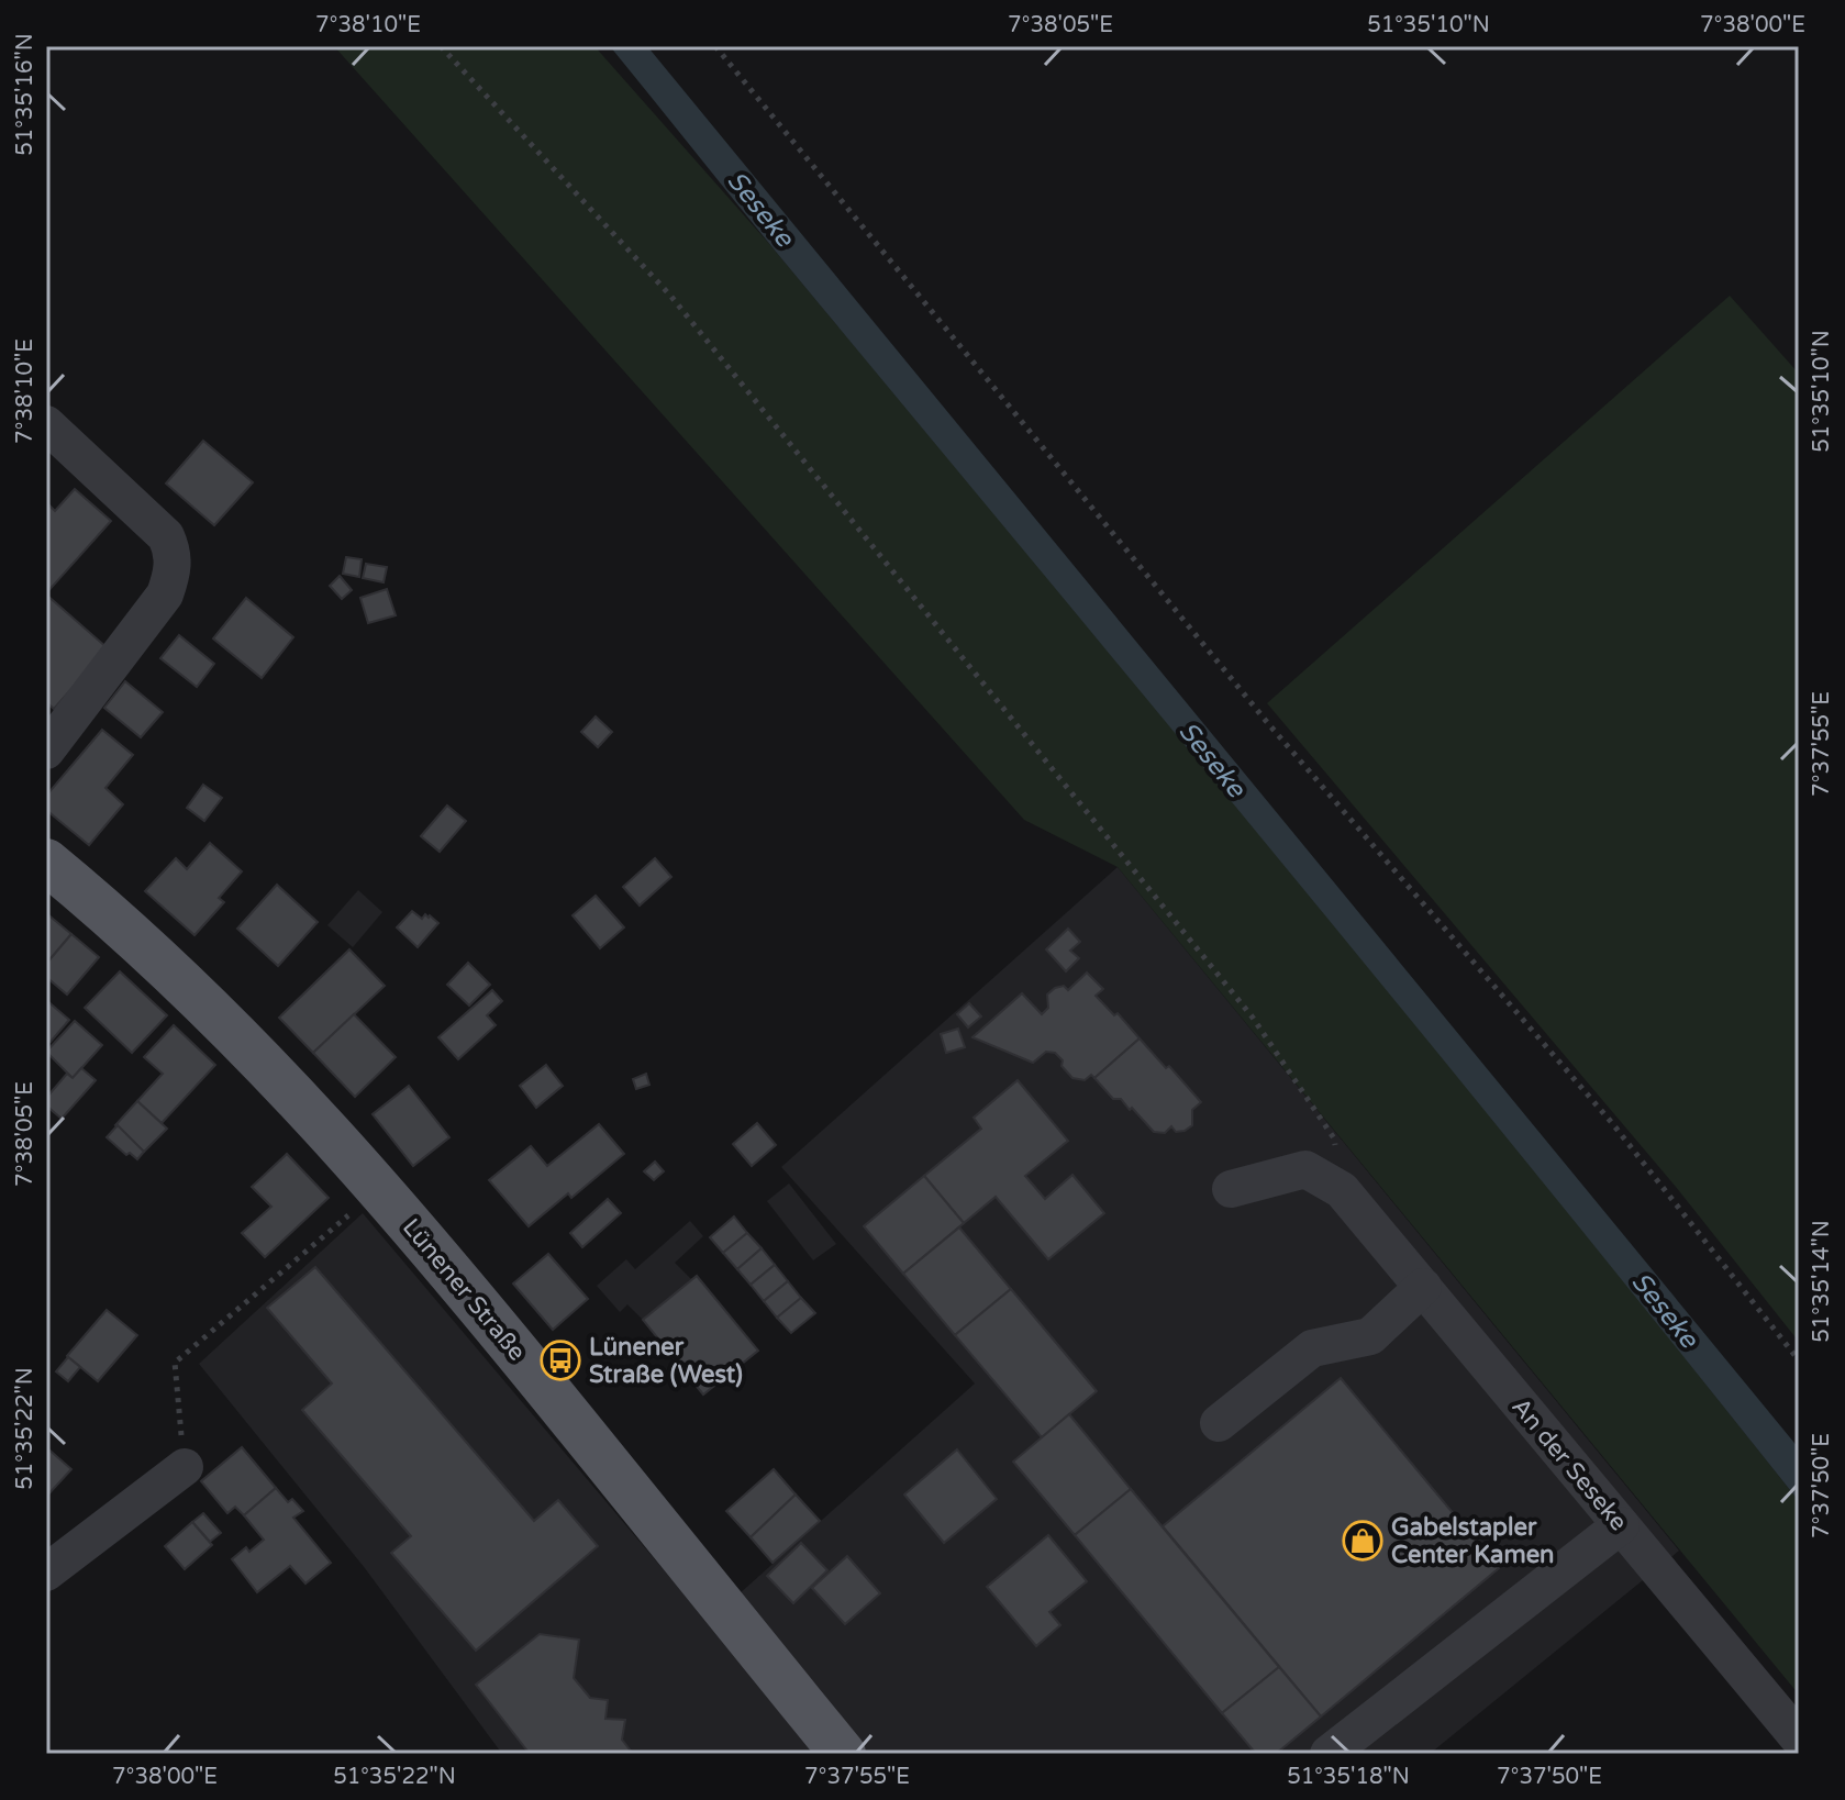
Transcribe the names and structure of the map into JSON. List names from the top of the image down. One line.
{"streets":{"main road":["Lünener Straße"],"street":["An der Seseke"]},"water":["Seseke"],"places":{"bus stop":["Lünener Straße (West)"],"shop":["Gabelstapler Center Kamen"]},"coordinates":["7°38'10\"E","7°38'05\"E","51°35'10\"N","7°38'00\"E","51°35'16\"N","7°37'55\"E","51°35'14\"N","51°35'22\"N","7°37'50\"E","51°35'18\"N"]}
